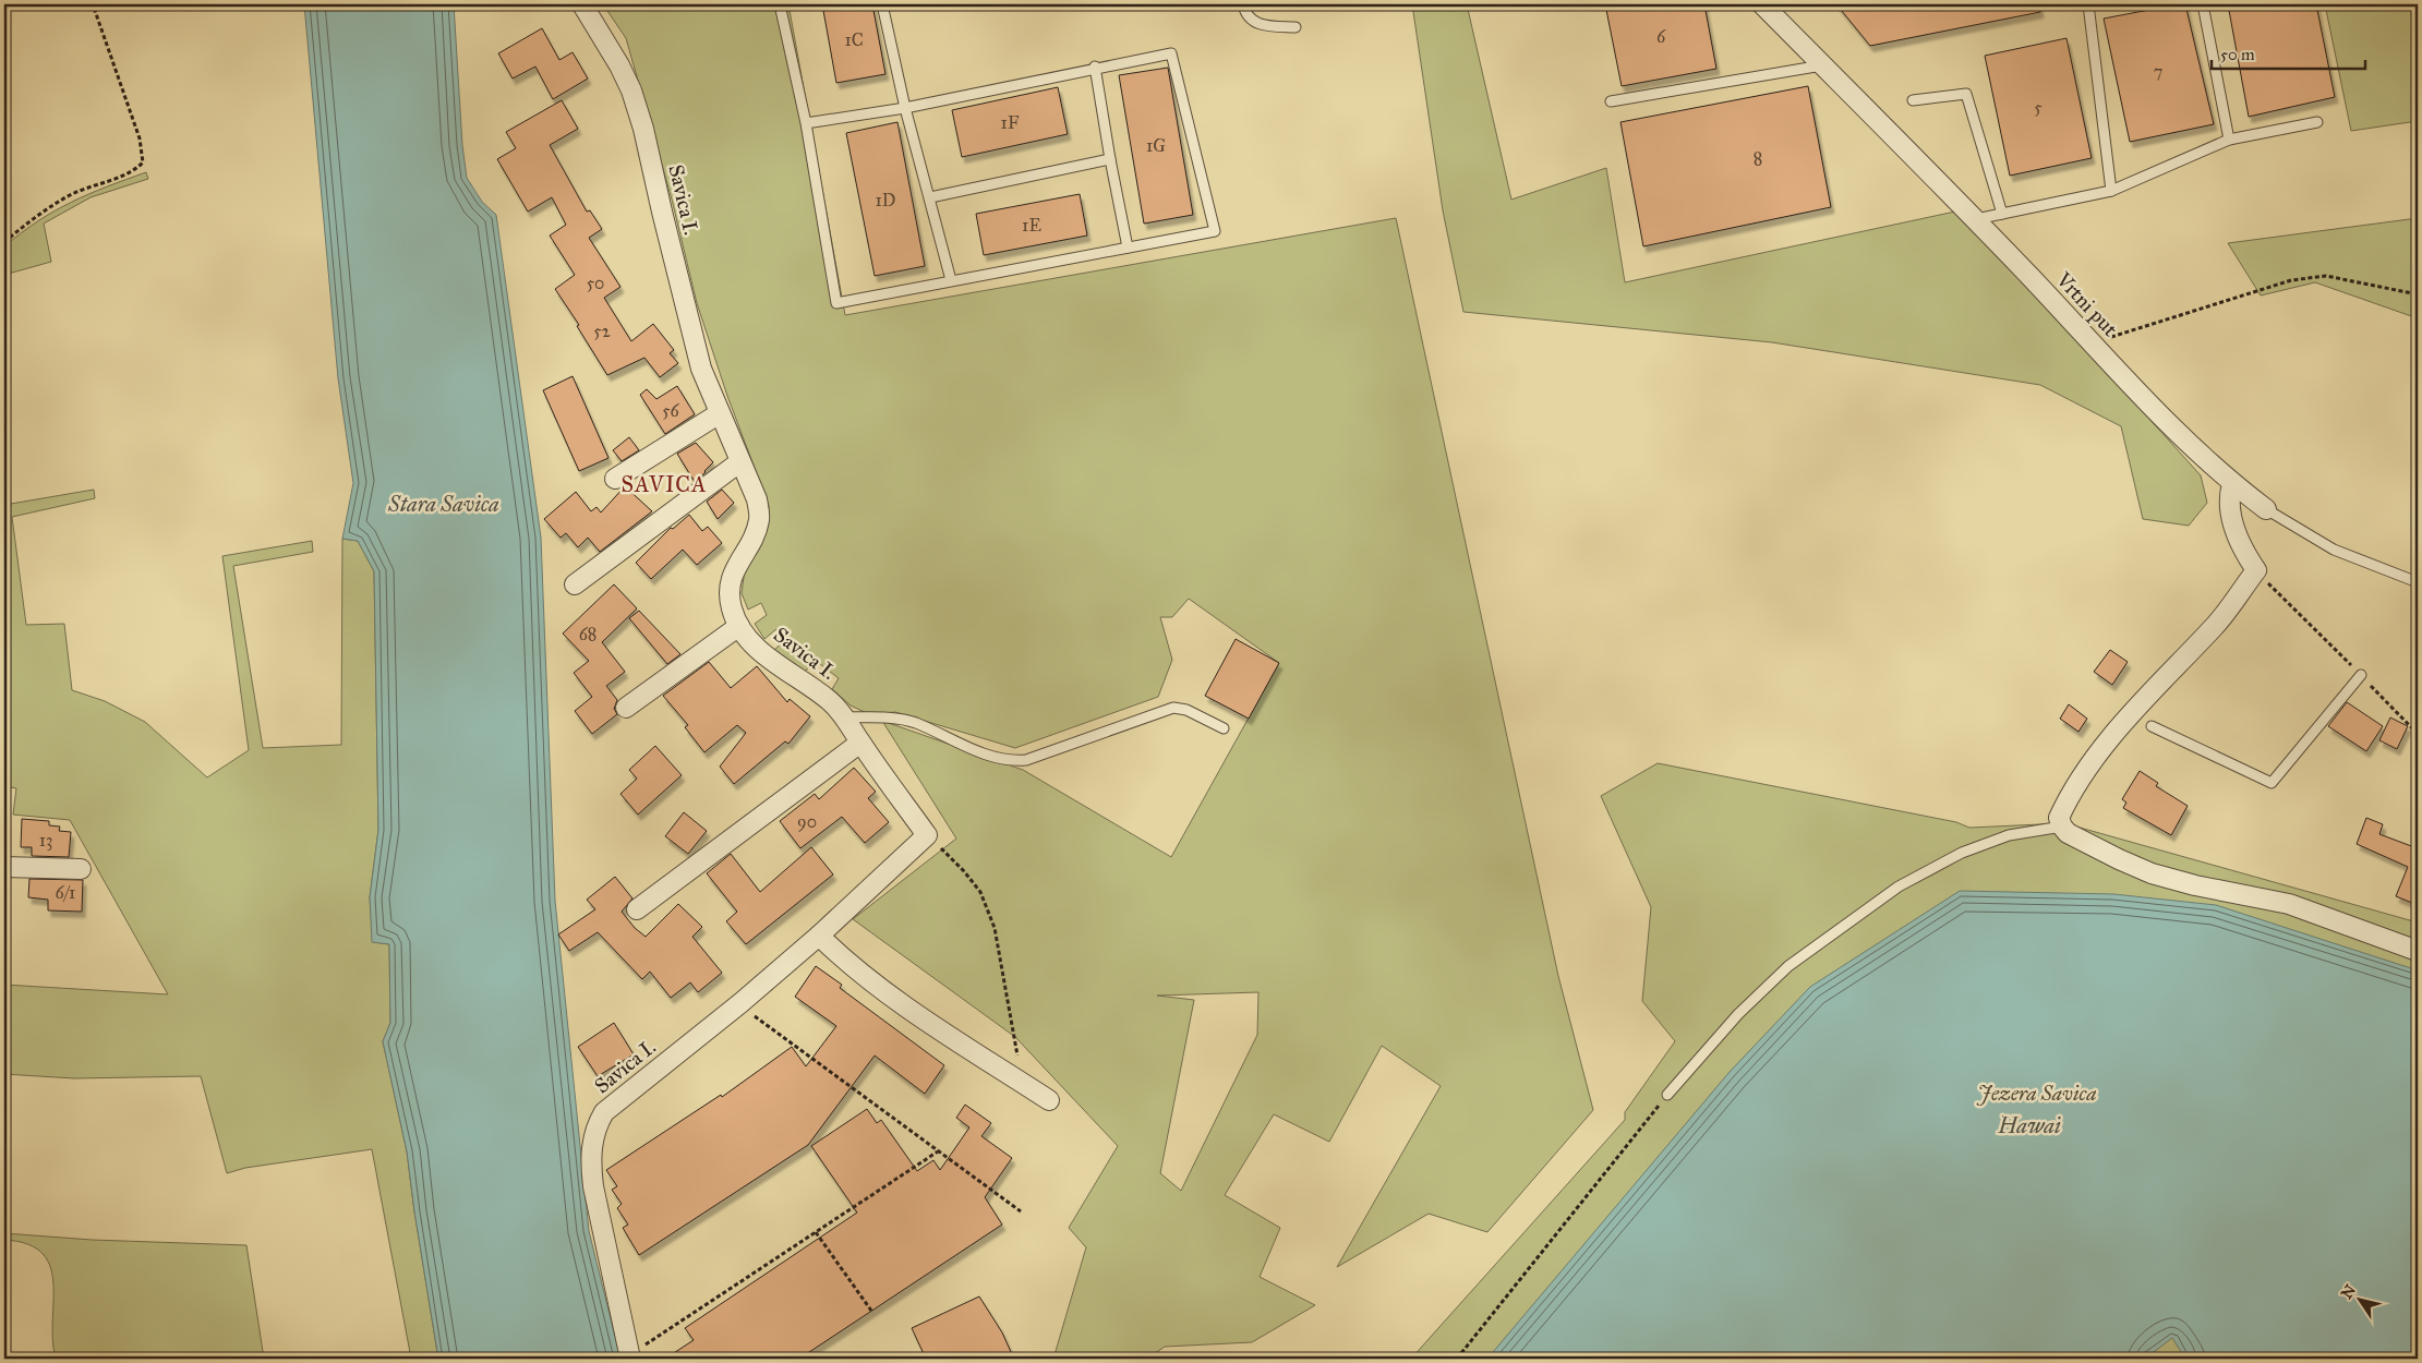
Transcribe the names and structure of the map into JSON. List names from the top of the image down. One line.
{"streets":{"street":["Savica I.","Vrtni put"]},"districts":["SAVICA"],"water":["Stara Savica","Hawai"],"parks":["Jezera Savica"],"house_numbers":["6","1C","7","5","1F","1G","8","1D","1E","50","52","56","68","90","13","6/1"],"scale_bar":"50 m","north":"top left"}
